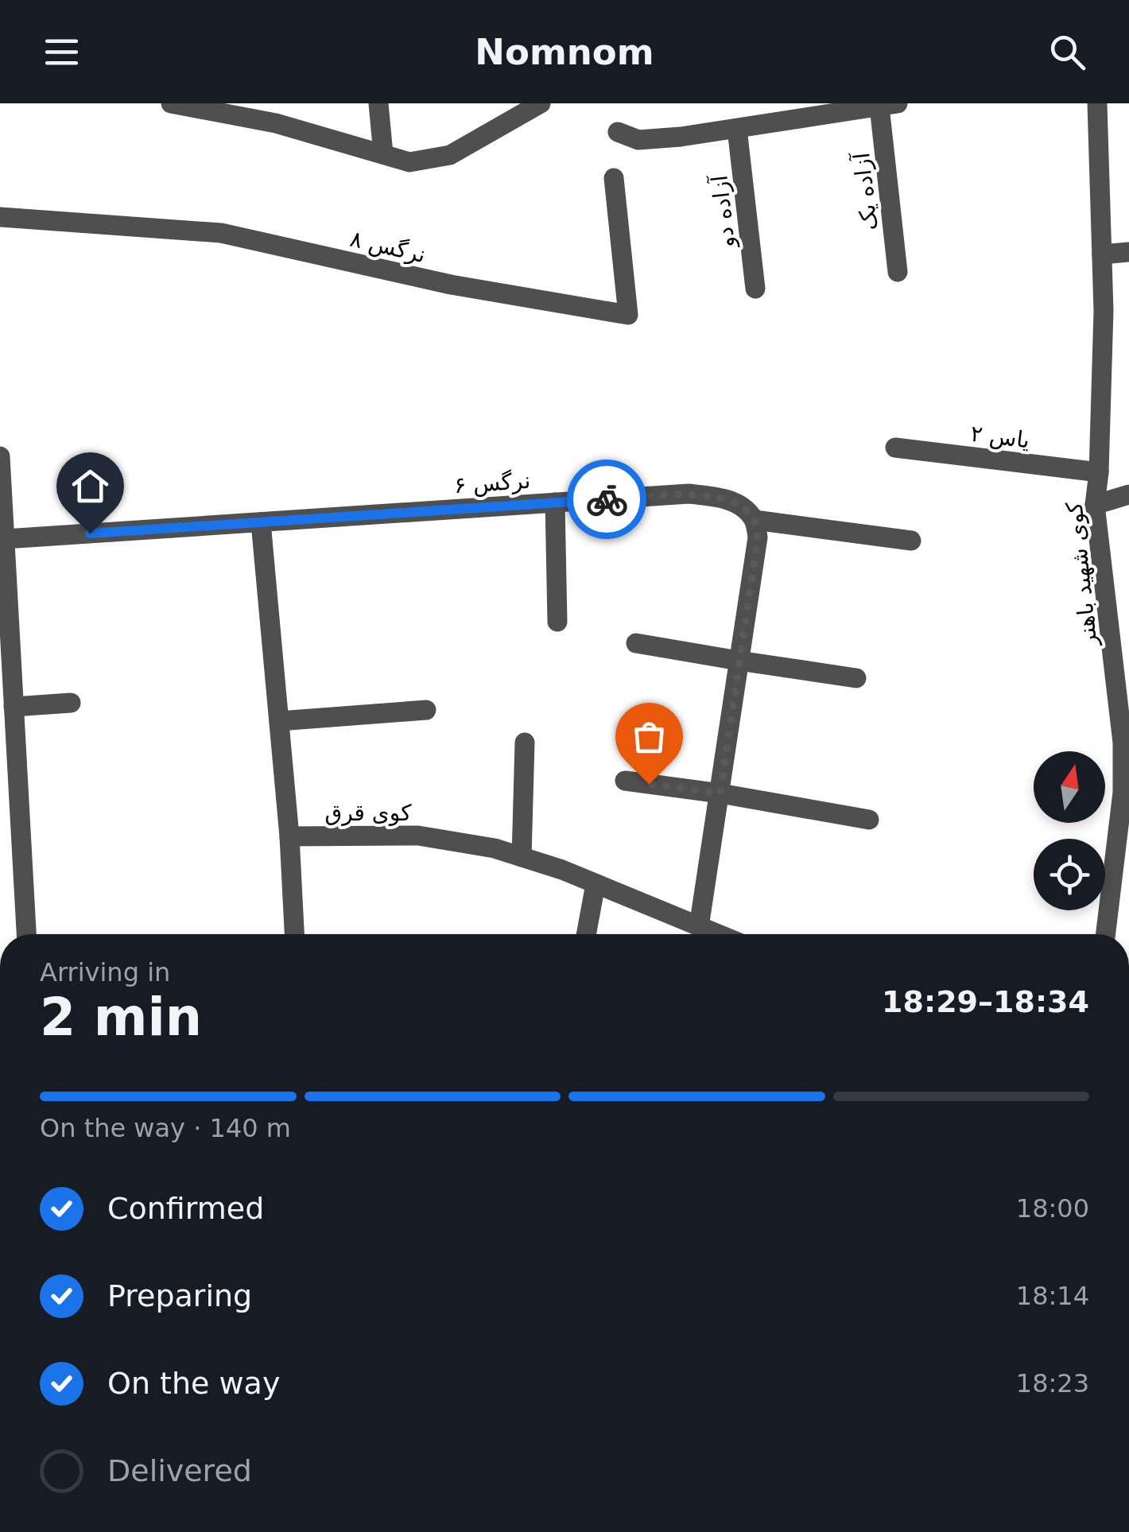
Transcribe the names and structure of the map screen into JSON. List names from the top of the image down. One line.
{"streets":{"street":["آزاده یک","آزاده دو","نرگس ۸","یاس ۲","نرگس ۶","کوی شهید باهنر","کوی قرق"]},"crossings":[["یاس ۲","کوی شهید باهنر"]],"north":"top","page":{"header":"Nomnom","heading":["2 min","Arriving in","18:29–18:34"],"bar":"On the way · 140 m","list":[["Confirmed","18:00"],["Preparing","18:14"],["On the way","18:23"],"Delivered"]}}
